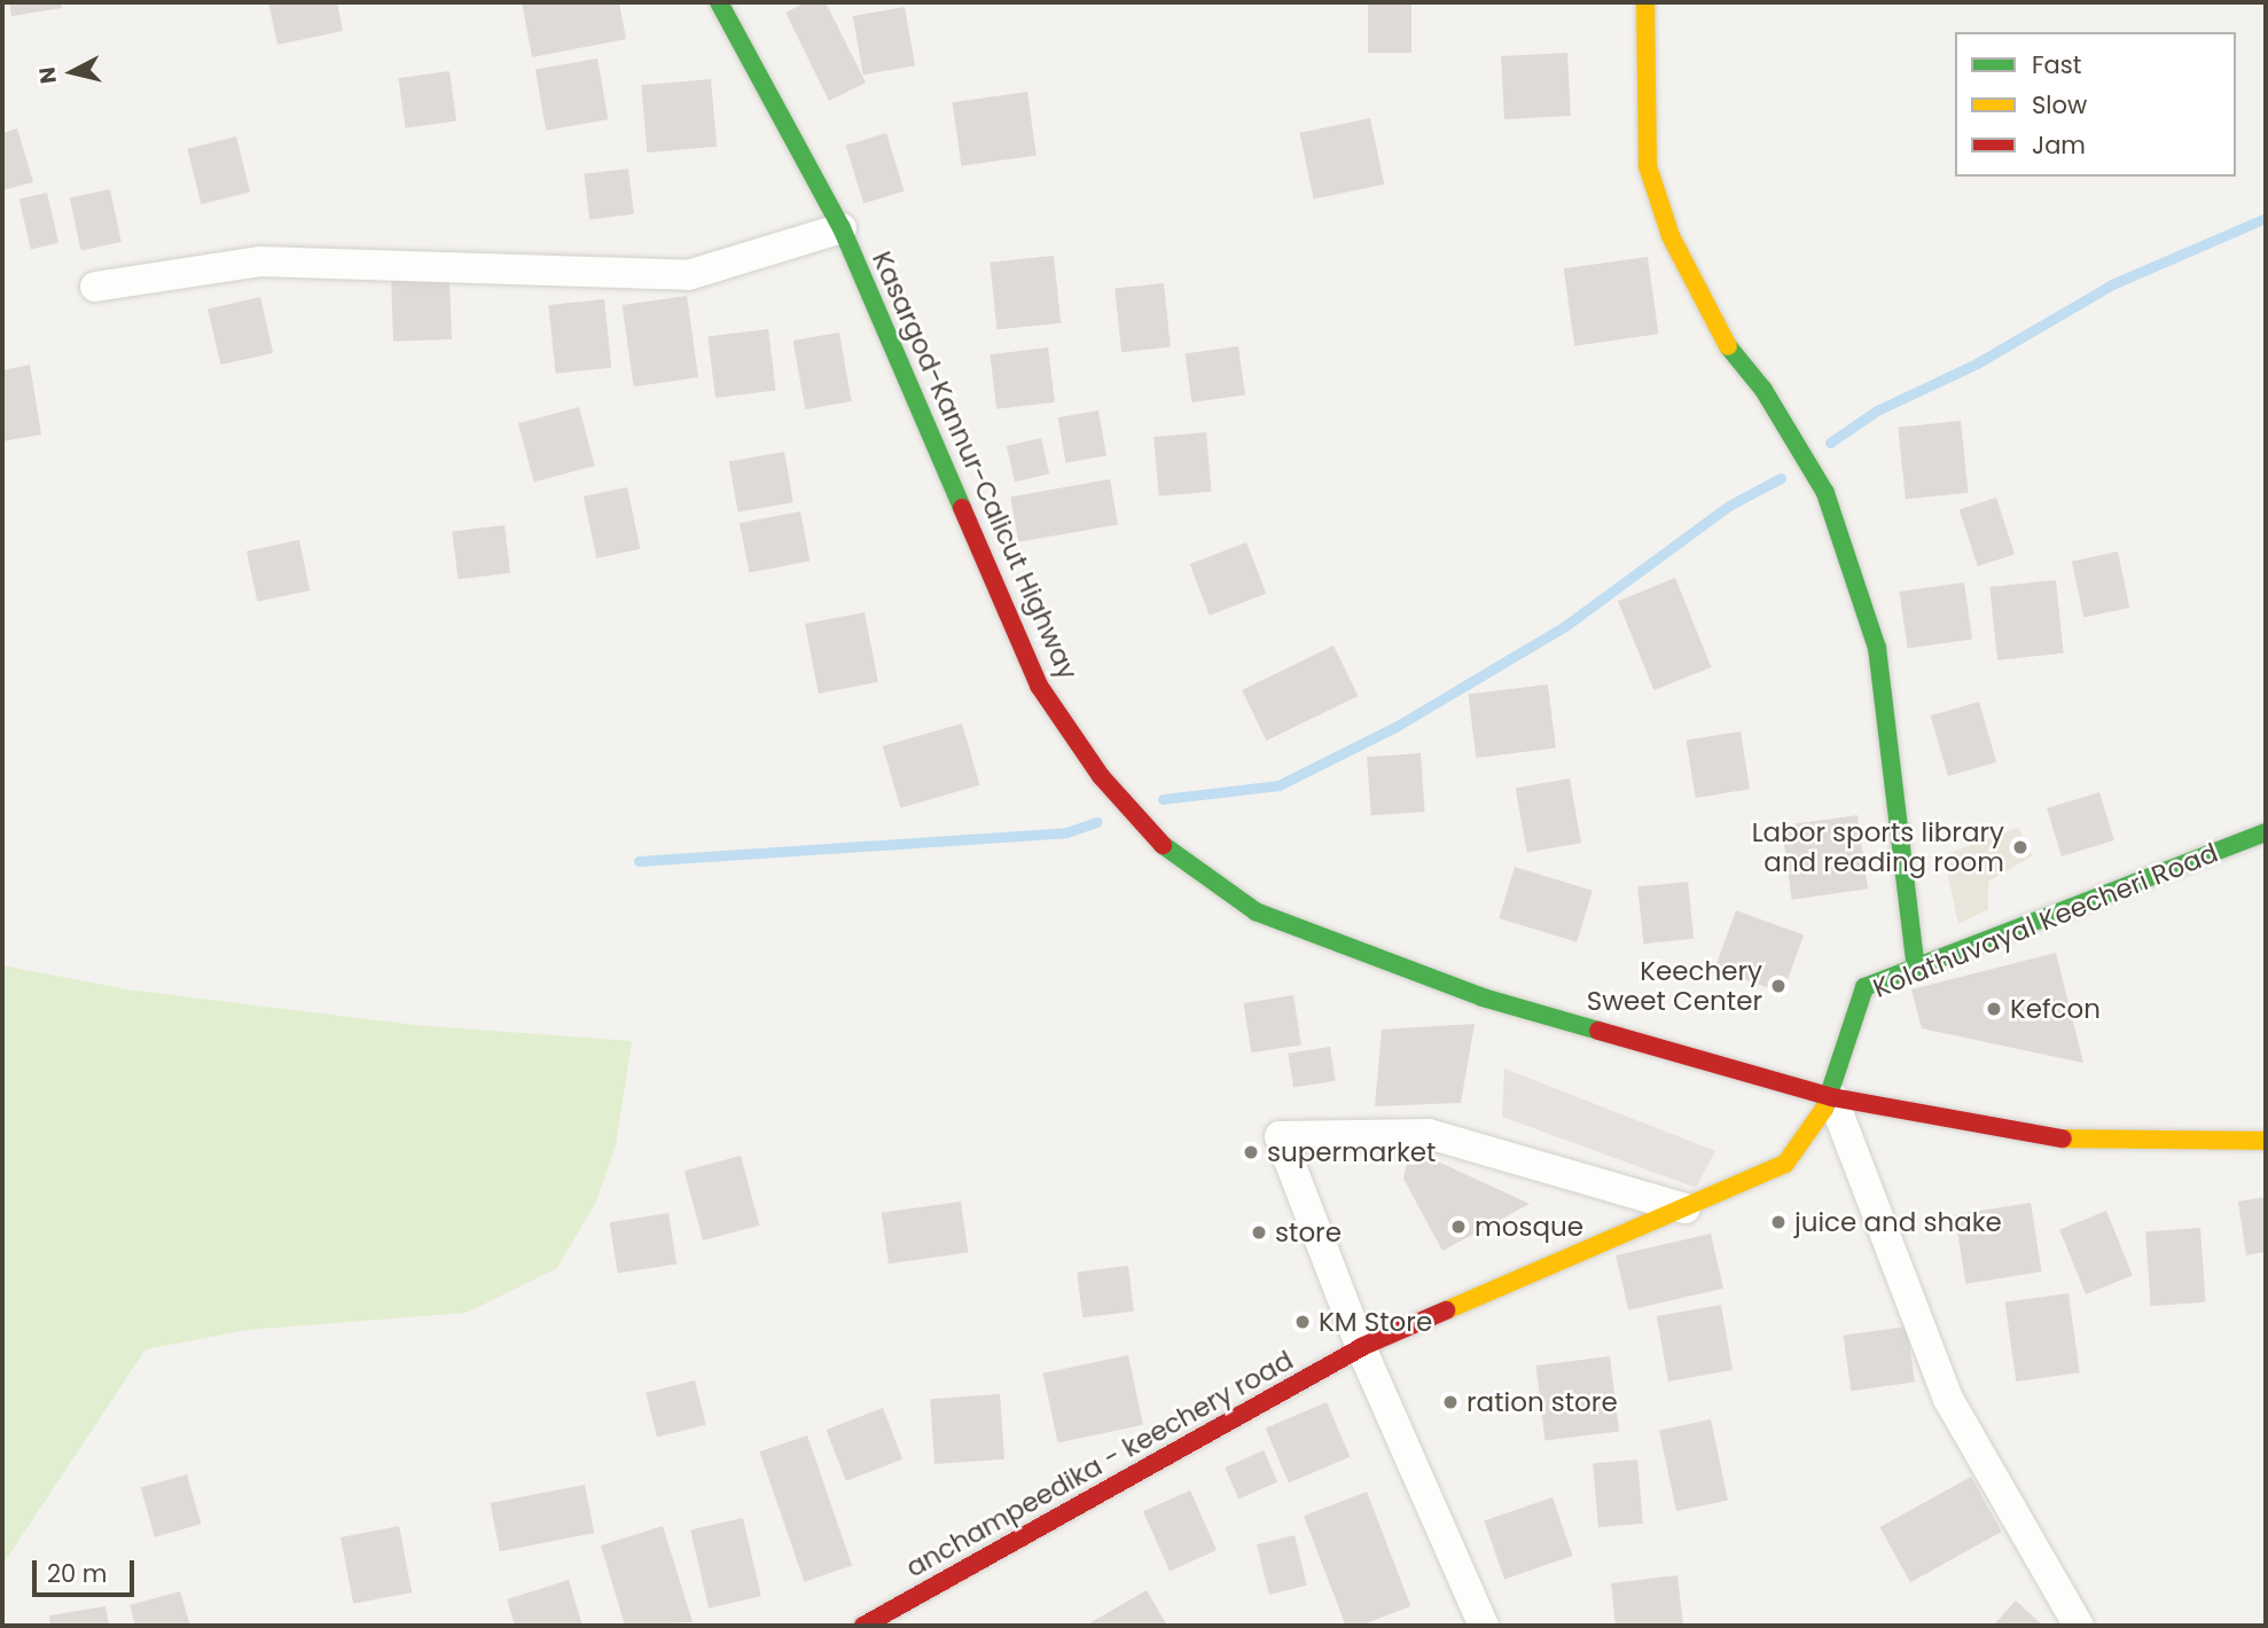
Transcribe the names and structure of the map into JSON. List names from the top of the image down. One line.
{"streets":{"main road":["Kasargod-Kannur-Calicut Highway","Kolathuvayal Keecheri Road","anchampeedika - keechery road"]},"crossings":[["Kasargod-Kannur-Calicut Highway","Kolathuvayal Keecheri Road"],["Kolathuvayal Keecheri Road","anchampeedika - keechery road"]],"places":["Labor sports library and reading room","Keechery Sweet Center","Kefcon","supermarket","juice and shake","mosque","store","KM Store","ration store"],"legend":["Fast","Slow","Jam"],"scale_bar":"20 m","north":"left"}
